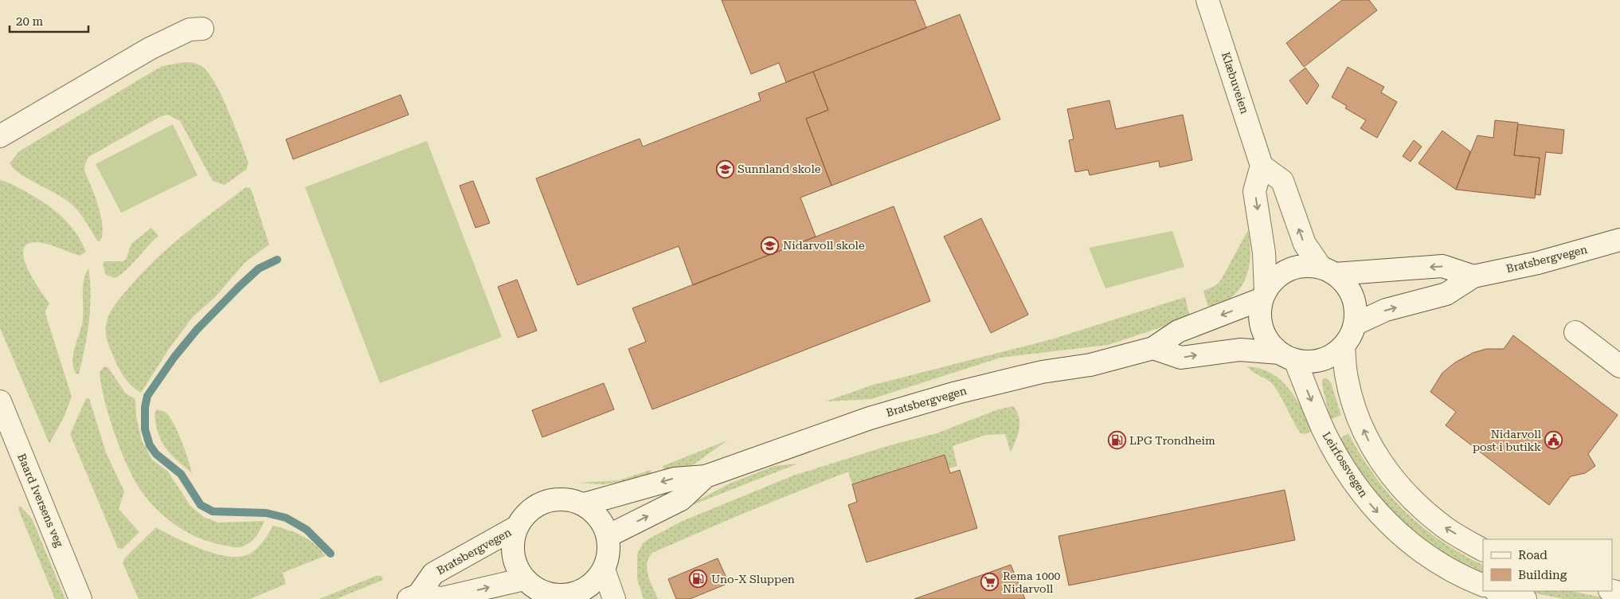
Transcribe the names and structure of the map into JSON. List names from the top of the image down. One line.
{"streets":{"main road":["Klæbuveien","Bratsbergvegen","Leirfossvegen","Baard Iversens veg"]},"crossings":[["Bratsbergvegen","Leirfossvegen"]],"places":{"school or university":["Sunnland skole","Nidarvoll skole"],"fuel station":["LPG Trondheim","Uno-X Sluppen"],"public building":["Nidarvoll post i butikk"],"supermarket":["Rema 1000 Nidarvoll"]},"legend":["Road","Building"],"scale_bar":"20 m"}
